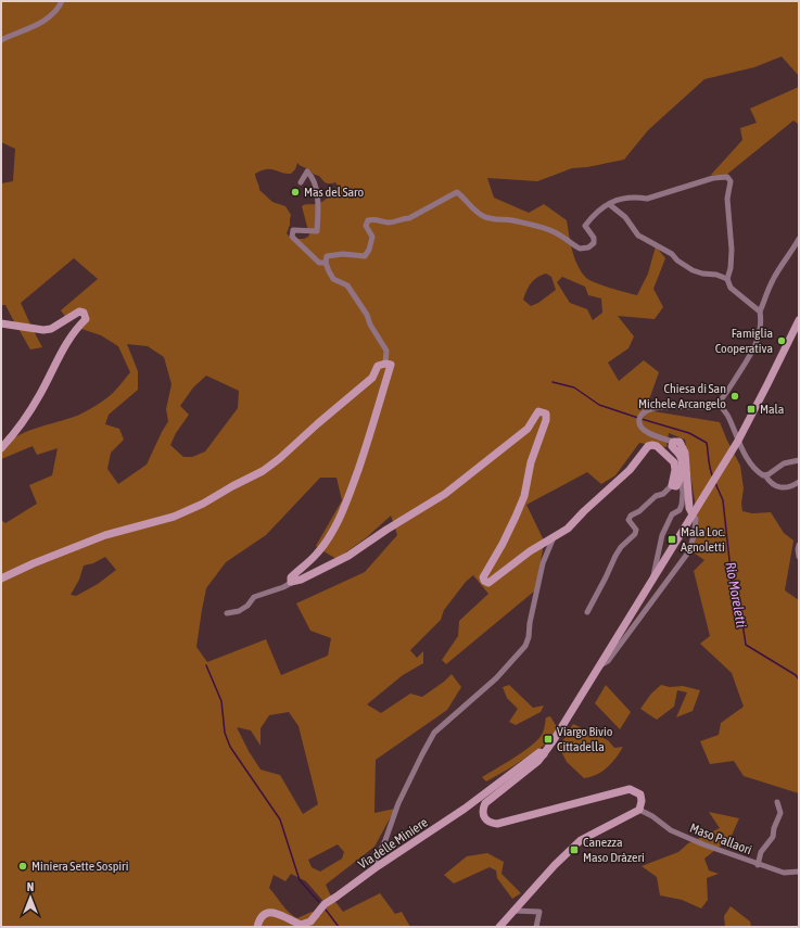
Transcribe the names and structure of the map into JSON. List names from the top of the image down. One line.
{"streets":{"street":["Maso Pallaori","Via delle Miniere"]},"water":["Rio Moreletti"],"places":{"other":["Mas del Saro","Famiglia Cooperativa","Chiesa di San Michele Arcangelo","Miniera Sette Sospiri"],"transit":["Mala","Mala Loc. Agnoletti","Viargo Bivio Cittadella","Canezza Maso Dràzeri"]},"north":"top"}
